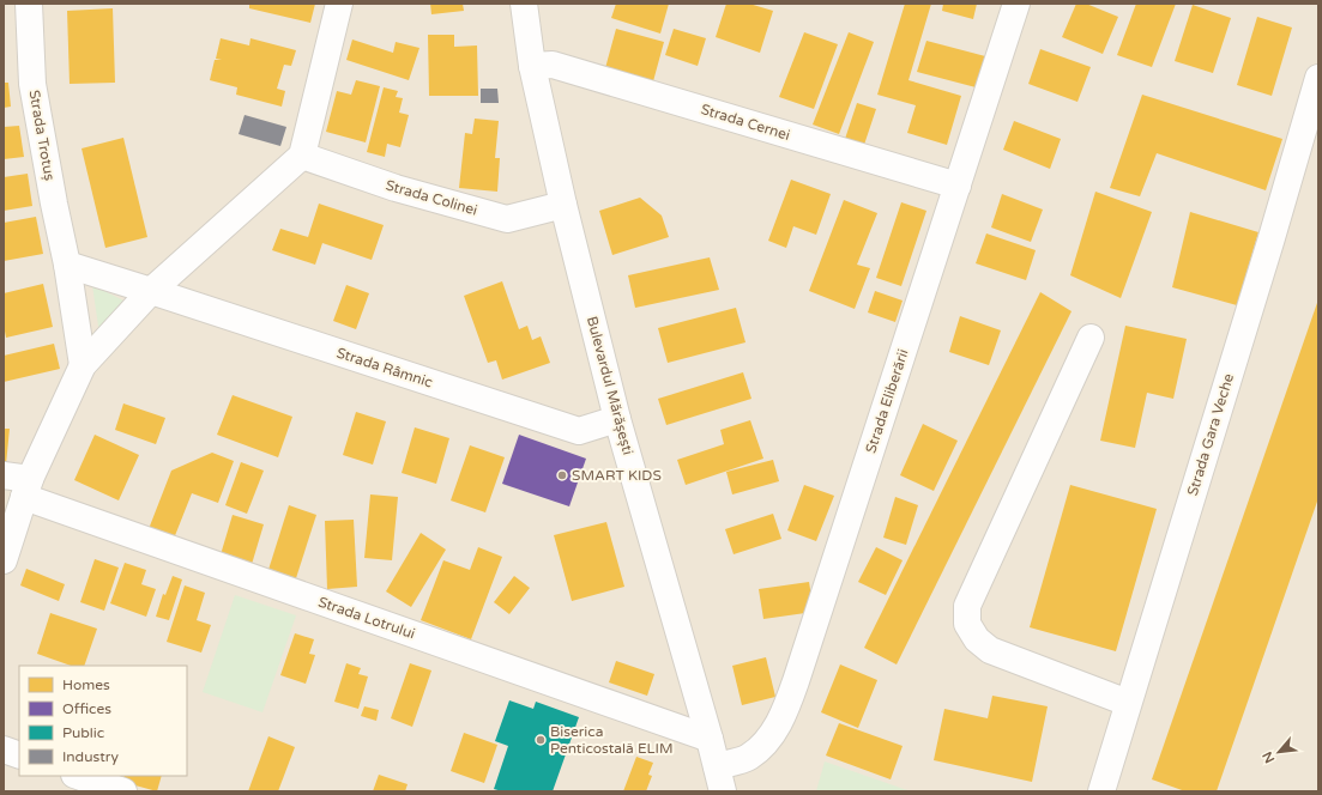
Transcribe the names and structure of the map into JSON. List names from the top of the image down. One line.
{"streets":{"street":["Strada Cernei","Strada Trotuș","Strada Colinei","Strada Râmnic","Bulevardul Mărășești","Strada Eliberării","Strada Gara Veche","Strada Lotrului"]},"crossings":[["Strada Cernei","Bulevardul Mărășești"],["Strada Cernei","Strada Eliberării"],["Strada Colinei","Bulevardul Mărășești"],["Strada Râmnic","Bulevardul Mărășești"],["Bulevardul Mărășești","Strada Eliberării"],["Bulevardul Mărășești","Strada Lotrului"]],"places":["SMART KIDS","Biserica Penticostală ELIM"],"legend":["Homes","Offices","Public","Industry"],"north":"bottom left"}
